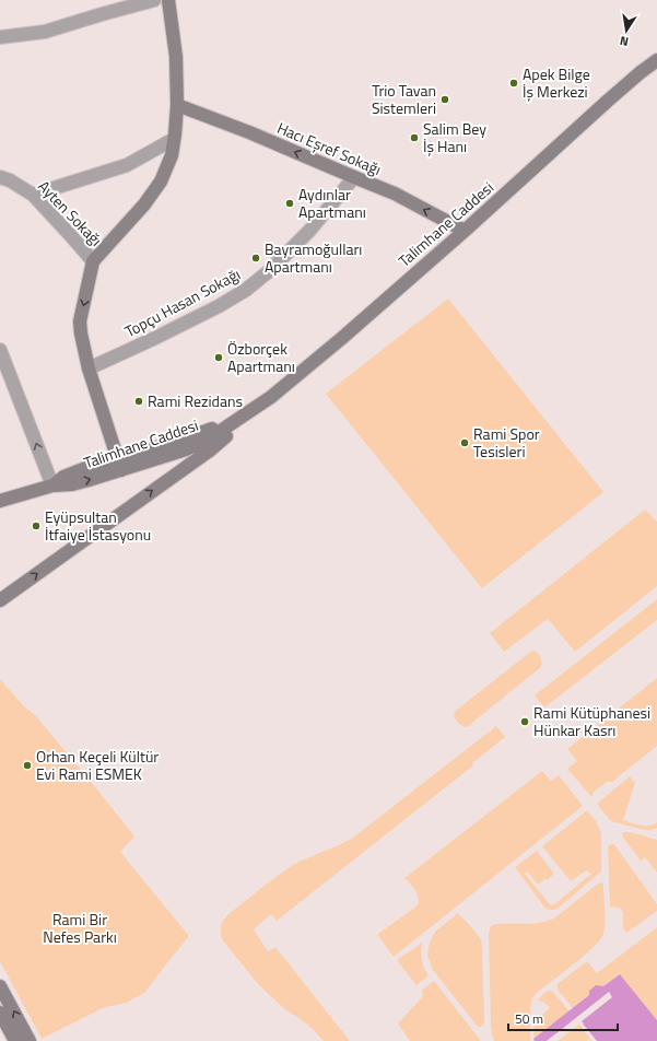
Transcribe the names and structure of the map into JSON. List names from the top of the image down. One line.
{"streets":{"street":["Hacı Eşref Sokağı","Ayten Sokağı","Talimhane Caddesi","Topçu Hasan Sokağı"]},"crossings":[["Hacı Eşref Sokağı","Talimhane Caddesi"],["Hacı Eşref Sokağı","Topçu Hasan Sokağı"]],"one_way":["Hacı Eşref Sokağı"],"parks":["Rami Bir Nefes Parkı"],"places":["Apek Bilge İş Merkezi","Trio Tavan Sistemleri","Salim Bey İş Hanı","Aydınlar Apartmanı","Bayramoğulları Apartmanı","Özborçek Apartmanı","Rami Rezidans","Rami Spor Tesisleri","Eyüpsultan İtfaiye İstasyonu","Rami Kütüphanesi Hünkar Kasrı","Orhan Keçeli Kültür Evi Rami ESMEK"],"scale_bar":"50 m","north":"bottom"}
